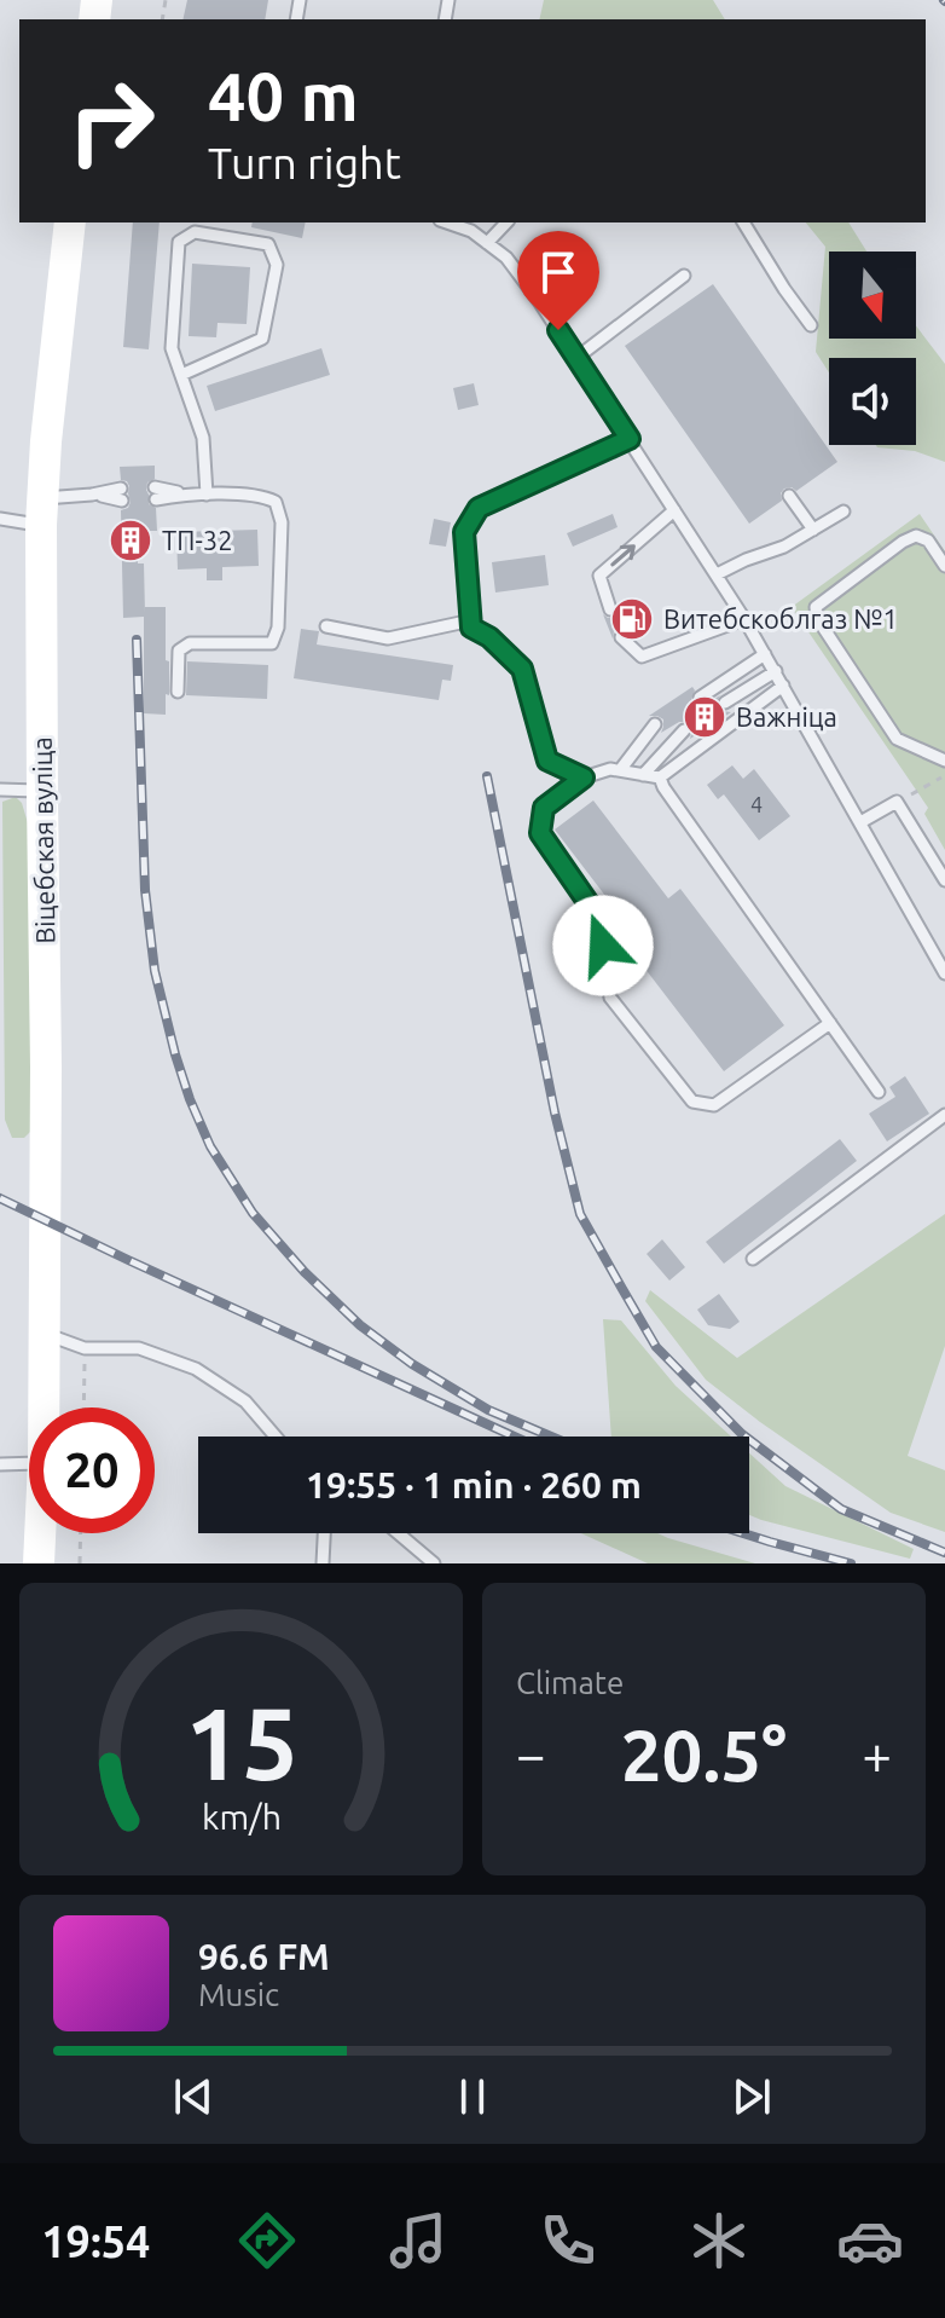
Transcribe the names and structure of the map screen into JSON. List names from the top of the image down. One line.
{"streets":{"main road":["Віцебская вуліца"]},"places":{"building":["ТП-32","Важніца"],"fuel station":["Витебскоблгаз №1"]},"house_numbers":["4"],"north":"bottom","page":{"turn":["40 m","Turn right"],"limit":"20","trip":"19:55 · 1 min · 260 m","tile":"Climate","heat":["−","20.5°","+"],"song":["96.6 FM","Music"],"tabs":"19:54","gauge":["15","km/h"]}}
